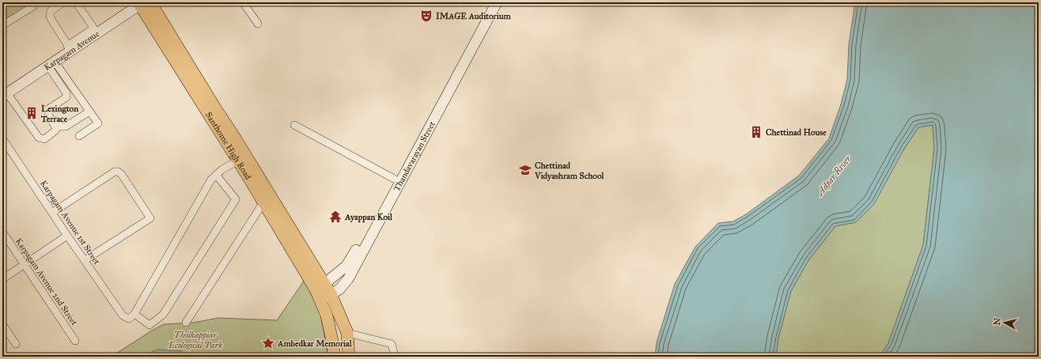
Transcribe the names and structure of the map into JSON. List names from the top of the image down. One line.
{"streets":{"main road":["Santhome High Road"],"street":["Karpagam Avenue","Thandavarayan Street","Karpagam Avenue 1st Street","Karpagam Avenue 2nd Street"]},"crossings":[["Karpagam Avenue","Santhome High Road"],["Santhome High Road","Thandavarayan Street"]],"water":["Adyar River"],"parks":["Tholkappiar Ecological Park"],"places":{"theatre":["IMAGE Auditorium"],"building":["Lexington Terrace","Chettinad House"],"school or university":["Chettinad Vidyashram School"],"temple":["Ayappan Koil"],"place":["Ambedkar Memorial"]},"north":"left"}
